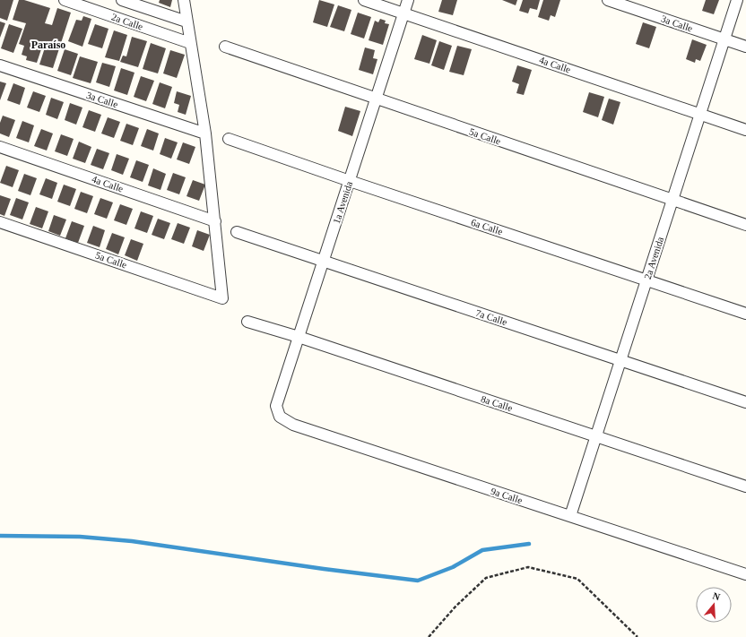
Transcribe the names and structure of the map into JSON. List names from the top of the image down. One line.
{"streets":{"street":["2a Calle","3a Calle","4a Calle","5a Calle","1a Avenida","6a Calle","2a Avenida","7a Calle","8a Calle","9a Calle"]},"crossings":[["3a Calle","2a Avenida"],["4a Calle","5a Calle"],["4a Calle","1a Avenida"],["4a Calle","2a Avenida"],["5a Calle","1a Avenida"],["5a Calle","2a Avenida"],["1a Avenida","6a Calle"],["1a Avenida","7a Calle"],["1a Avenida","8a Calle"],["1a Avenida","9a Calle"],["6a Calle","2a Avenida"],["2a Avenida","7a Calle"],["2a Avenida","8a Calle"],["2a Avenida","9a Calle"]],"districts":["Paraíso"],"north":"top"}
